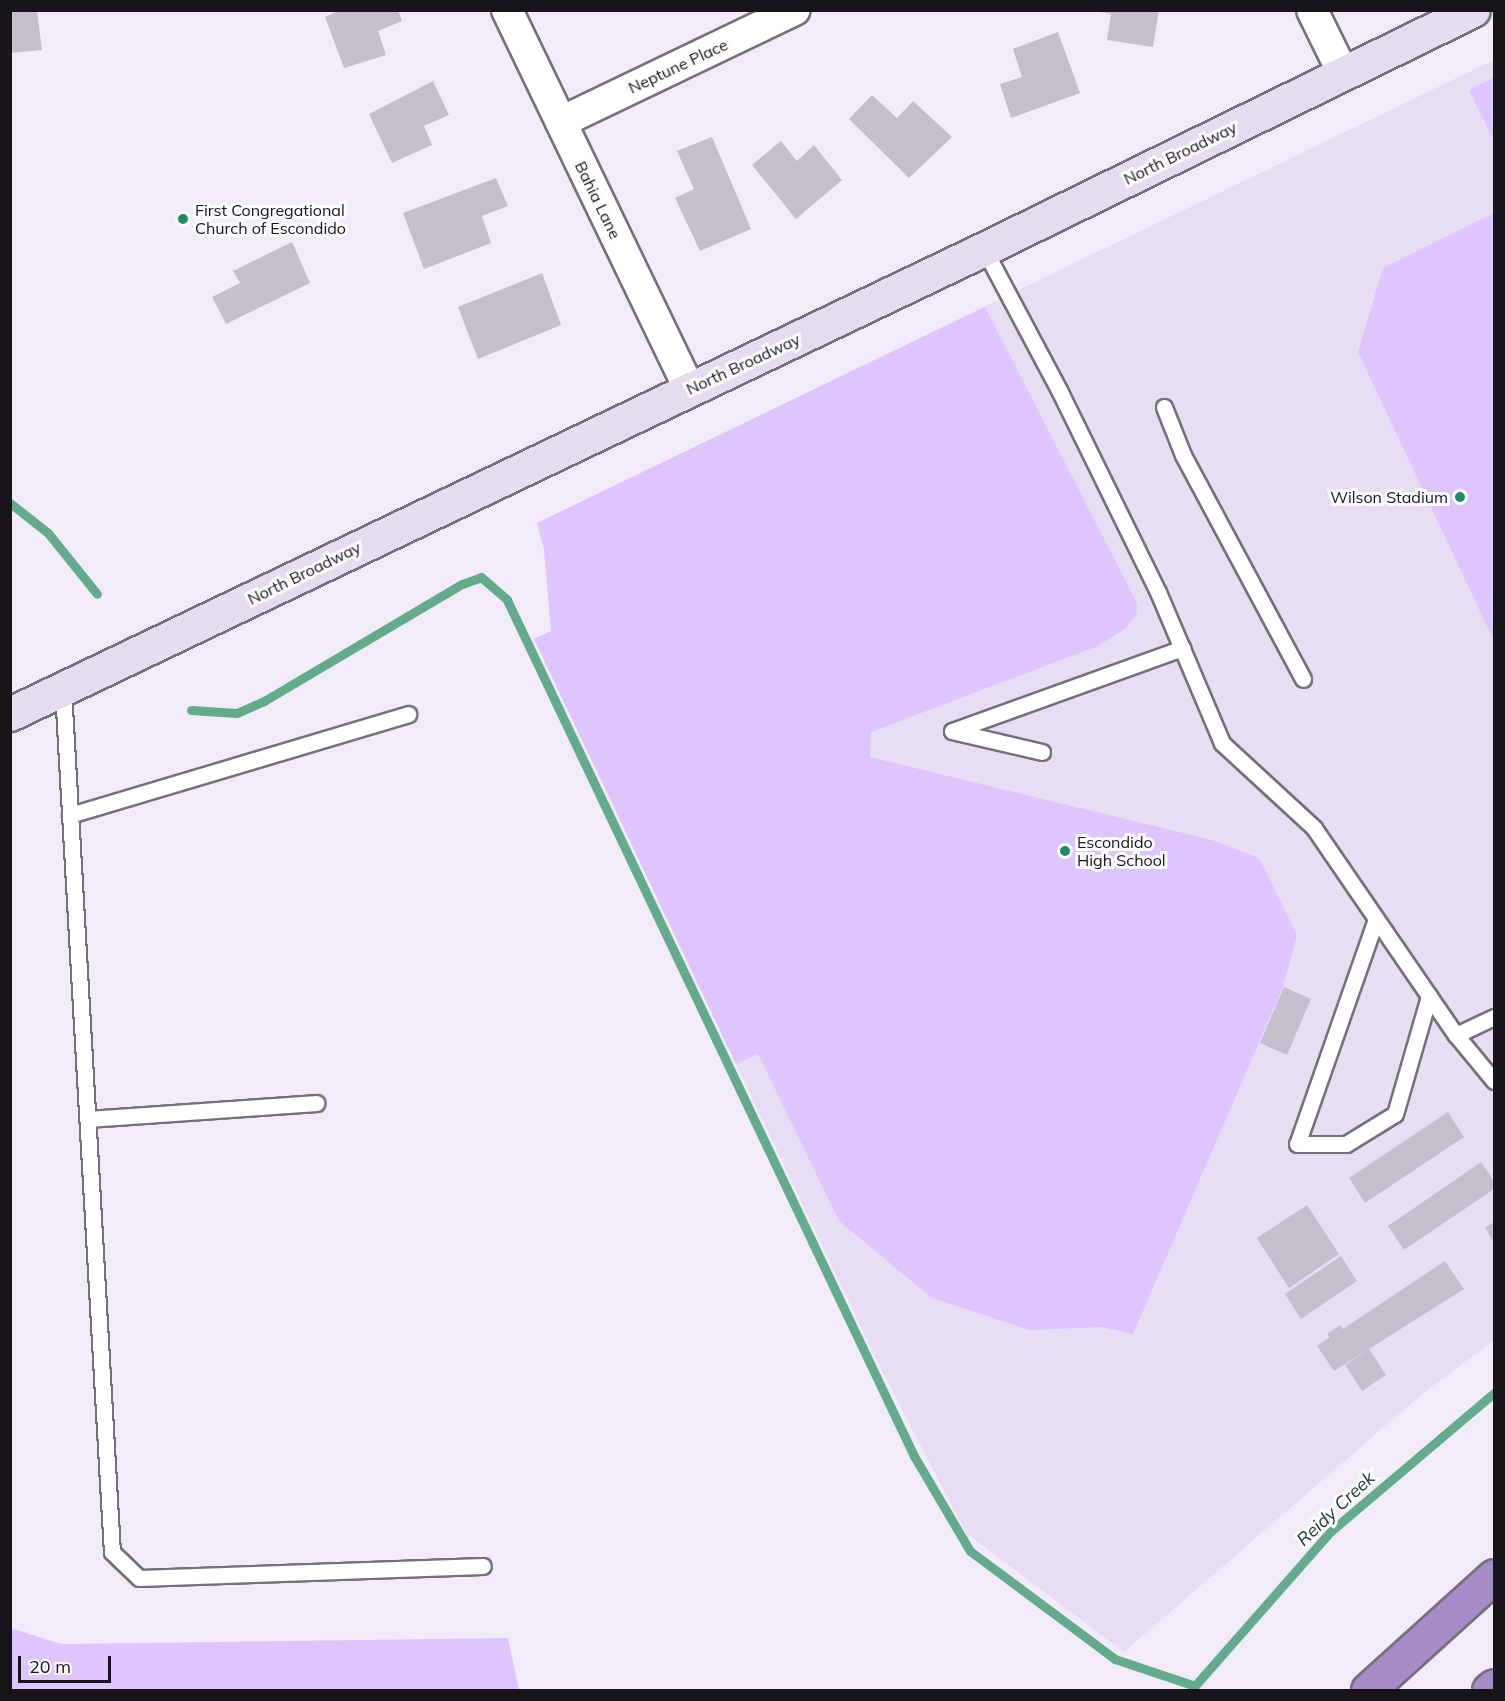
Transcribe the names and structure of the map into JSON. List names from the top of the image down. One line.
{"streets":{"main road":["North Broadway"],"street":["Neptune Place","Bahia Lane"]},"crossings":[["Neptune Place","Bahia Lane"],["North Broadway","Bahia Lane"]],"water":["Reidy Creek"],"places":["First Congregational Church of Escondido","Wilson Stadium","Escondido High School"],"scale_bar":"20 m"}
